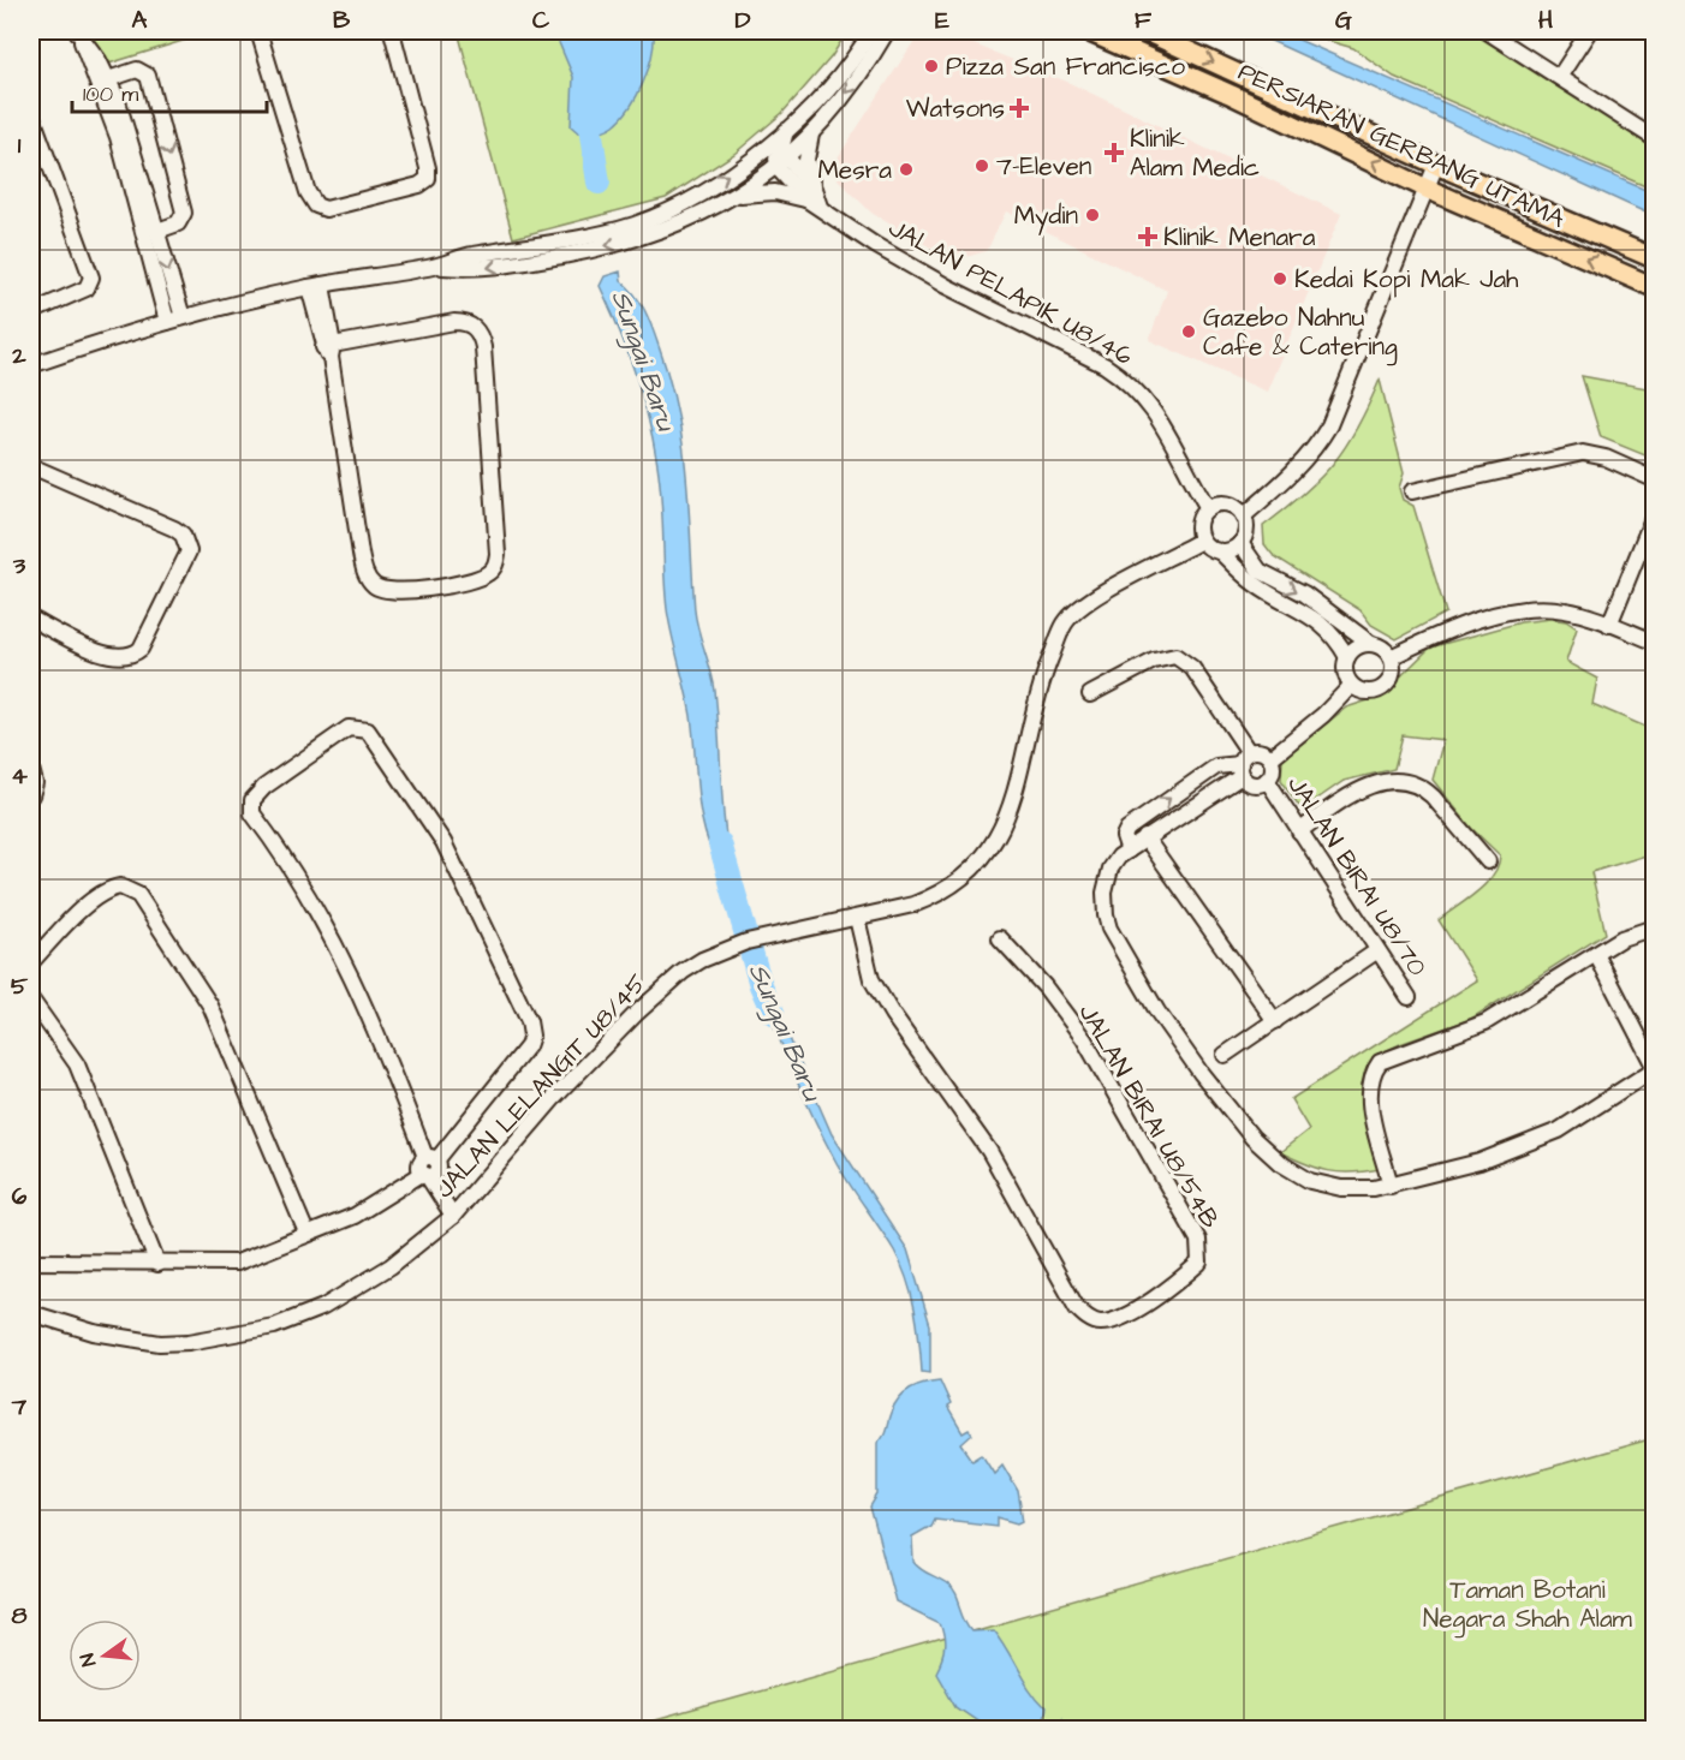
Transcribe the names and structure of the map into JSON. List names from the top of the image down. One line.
{"streets":{"main road":["PERSIARAN GERBANG UTAMA"],"street":["JALAN PELAPIK U8/46","JALAN BIRAI U8/70","JALAN LELANGIT U8/45","JALAN BIRAI U8/54B"]},"crossings":[["JALAN PELAPIK U8/46","JALAN LELANGIT U8/45"],["JALAN LELANGIT U8/45","JALAN BIRAI U8/54B"]],"water":["Sungai Baru"],"parks":["Taman Botani Negara Shah Alam"],"places":{"other":["Pizza San Francisco","7-Eleven","Mesra","Mydin","Kedai Kopi Mak Jah","Gazebo Nahnu Cafe & Catering"],"health":["Watsons","Klinik Alam Medic","Klinik Menara"]},"scale_bar":"100 m","north":"left","grid":{"columns":["A","B","C","D","E","F","G","H"],"rows":["1","2","3","4","5","6","7","8"]}}
